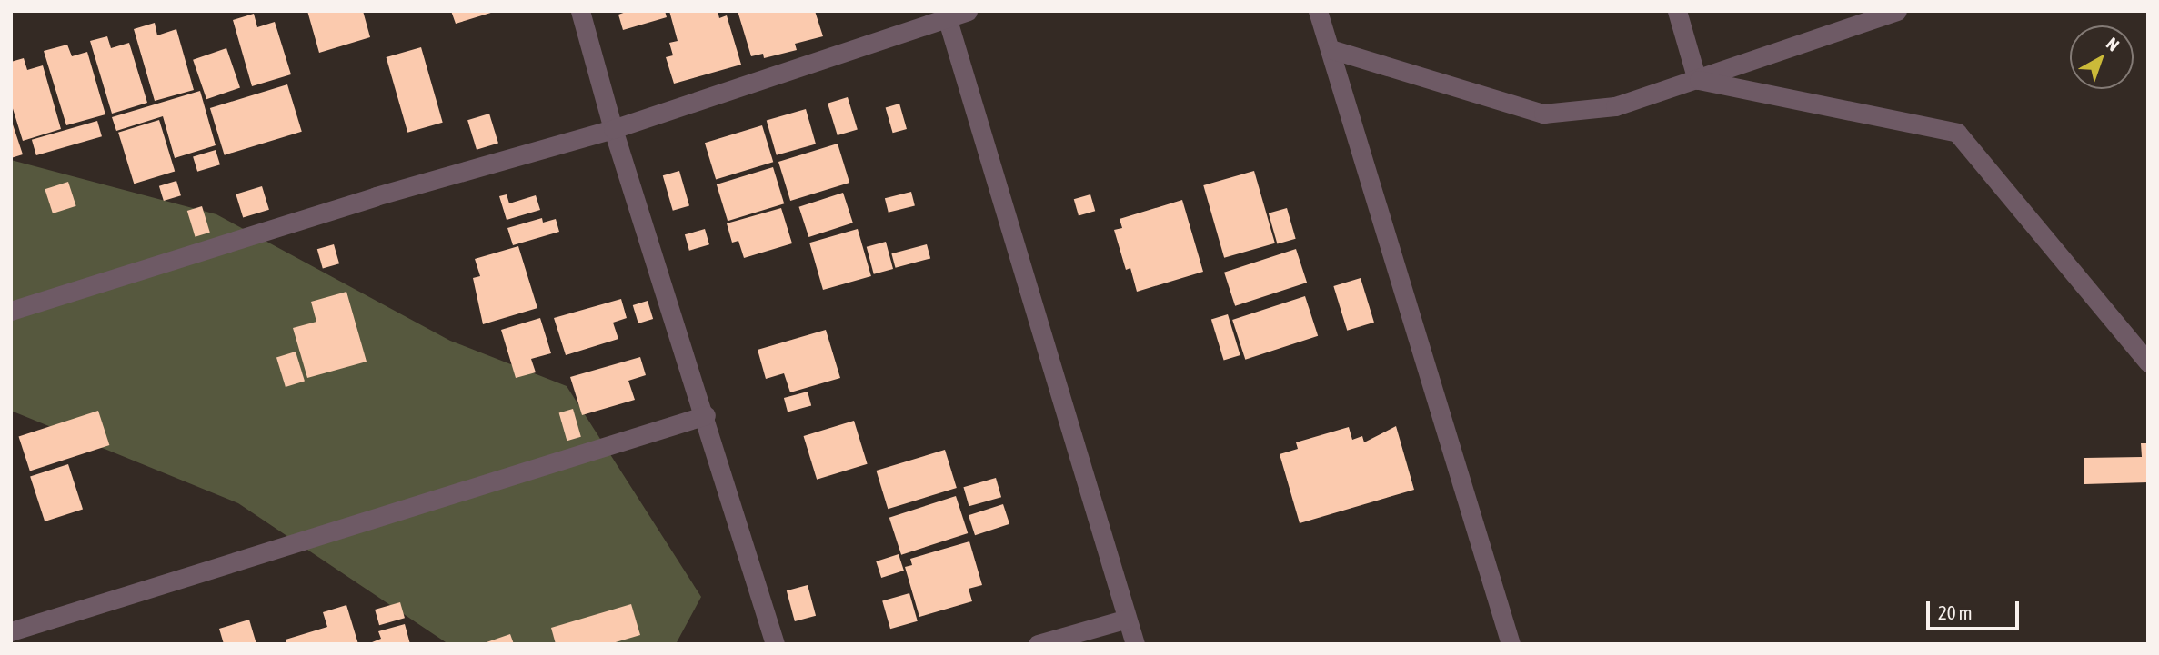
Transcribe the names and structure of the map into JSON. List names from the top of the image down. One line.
{"scale_bar":"20 m","north":"top right"}
